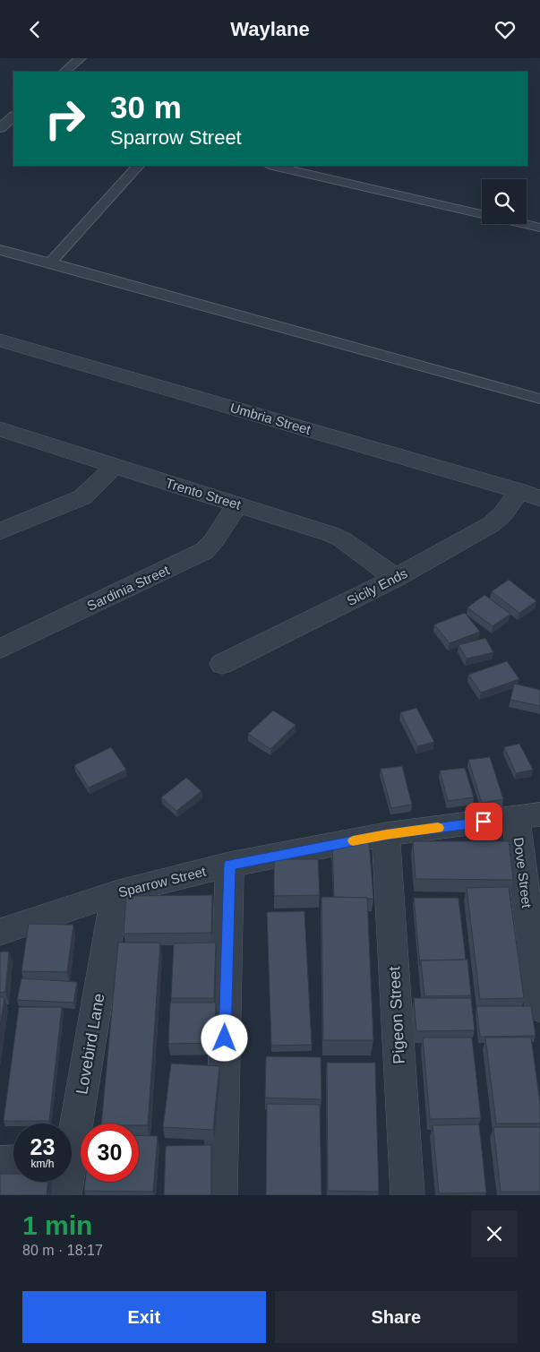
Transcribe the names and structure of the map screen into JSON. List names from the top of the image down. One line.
{"streets":{"street":["Umbria Street","Trento Street","Sicily Ends","Sardinia Street","Dove Street","Sparrow Street","Pigeon Street","Lovebird Lane"]},"crossings":[["Umbria Street","Sicily Ends"],["Trento Street","Sicily Ends"],["Trento Street","Sardinia Street"],["Dove Street","Sparrow Street"],["Sparrow Street","Pigeon Street"],["Sparrow Street","Lovebird Lane"]],"page":{"header":"Waylane","turn":["30 m","Sparrow Street"],"speed":"23 km/h","limit":"30","heading":["1 min","80 m · 18:17"],"buttons":["Exit","Share"]}}
